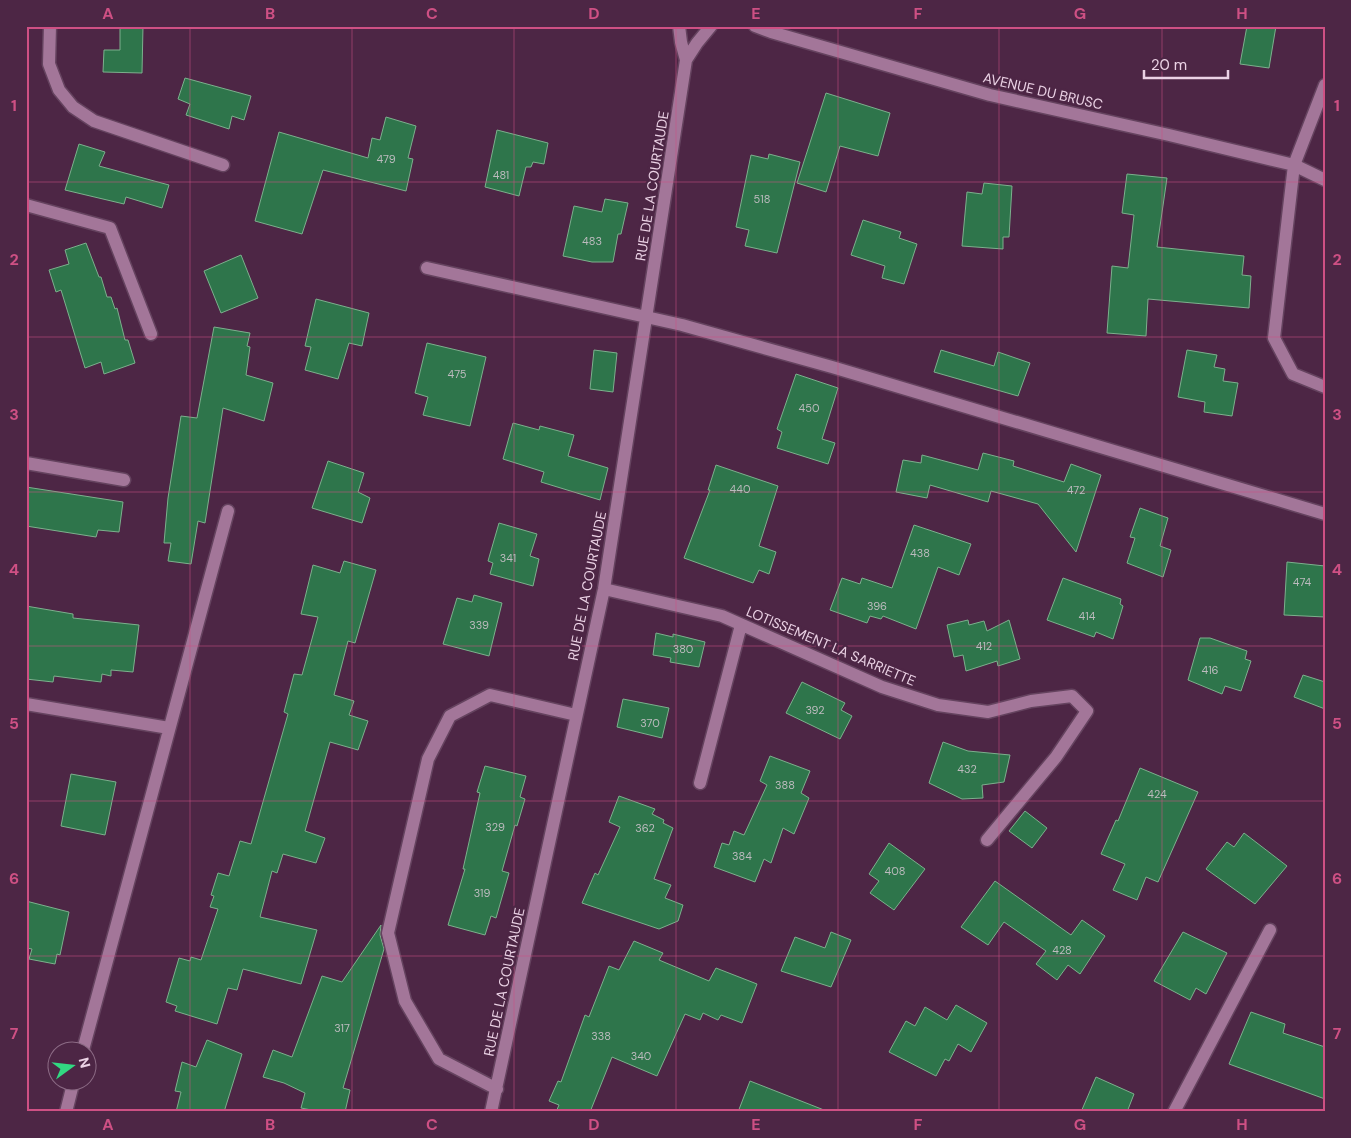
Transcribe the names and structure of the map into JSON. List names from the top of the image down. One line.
{"streets":{"street":["AVENUE DU BRUSC","RUE DE LA COURTAUDE","LOTISSEMENT LA SARRIETTE"]},"crossings":[["RUE DE LA COURTAUDE","LOTISSEMENT LA SARRIETTE"]],"house_numbers":["479","481","518","483","475","450","440","472","438","341","474","396","414","339","412","380","416","392","370","432","388","424","329","362","384","408","319","428","317","338","340"],"scale_bar":"20 m","north":"right","grid":{"columns":["A","B","C","D","E","F","G","H"],"rows":["1","2","3","4","5","6","7"]}}
